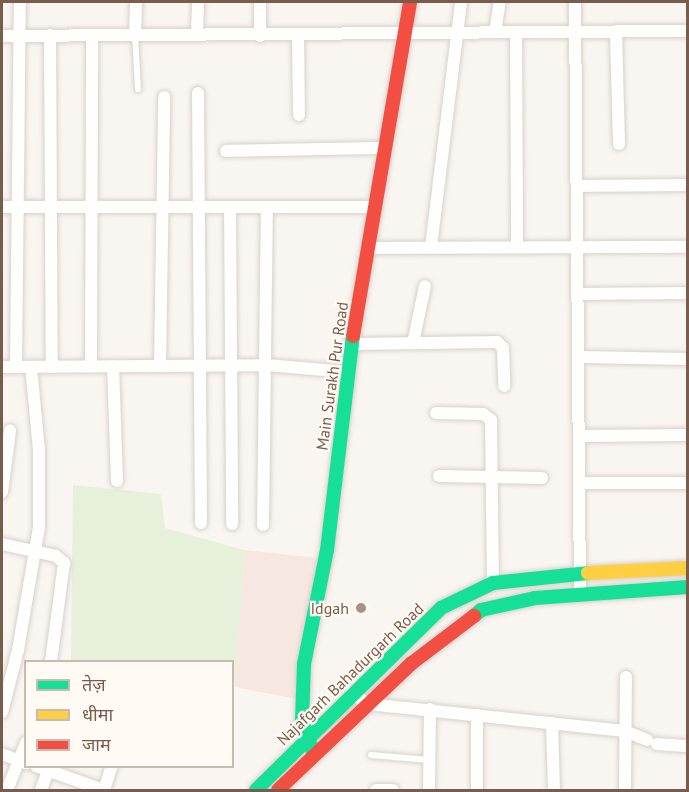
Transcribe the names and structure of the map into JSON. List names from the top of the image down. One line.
{"streets":{"main road":["Main Surakh Pur Road","Najafgarh Bahadurgarh Road"]},"crossings":[["Main Surakh Pur Road","Najafgarh Bahadurgarh Road"]],"places":["Idgah"],"legend":["तेज़","धीमा","जाम"]}
